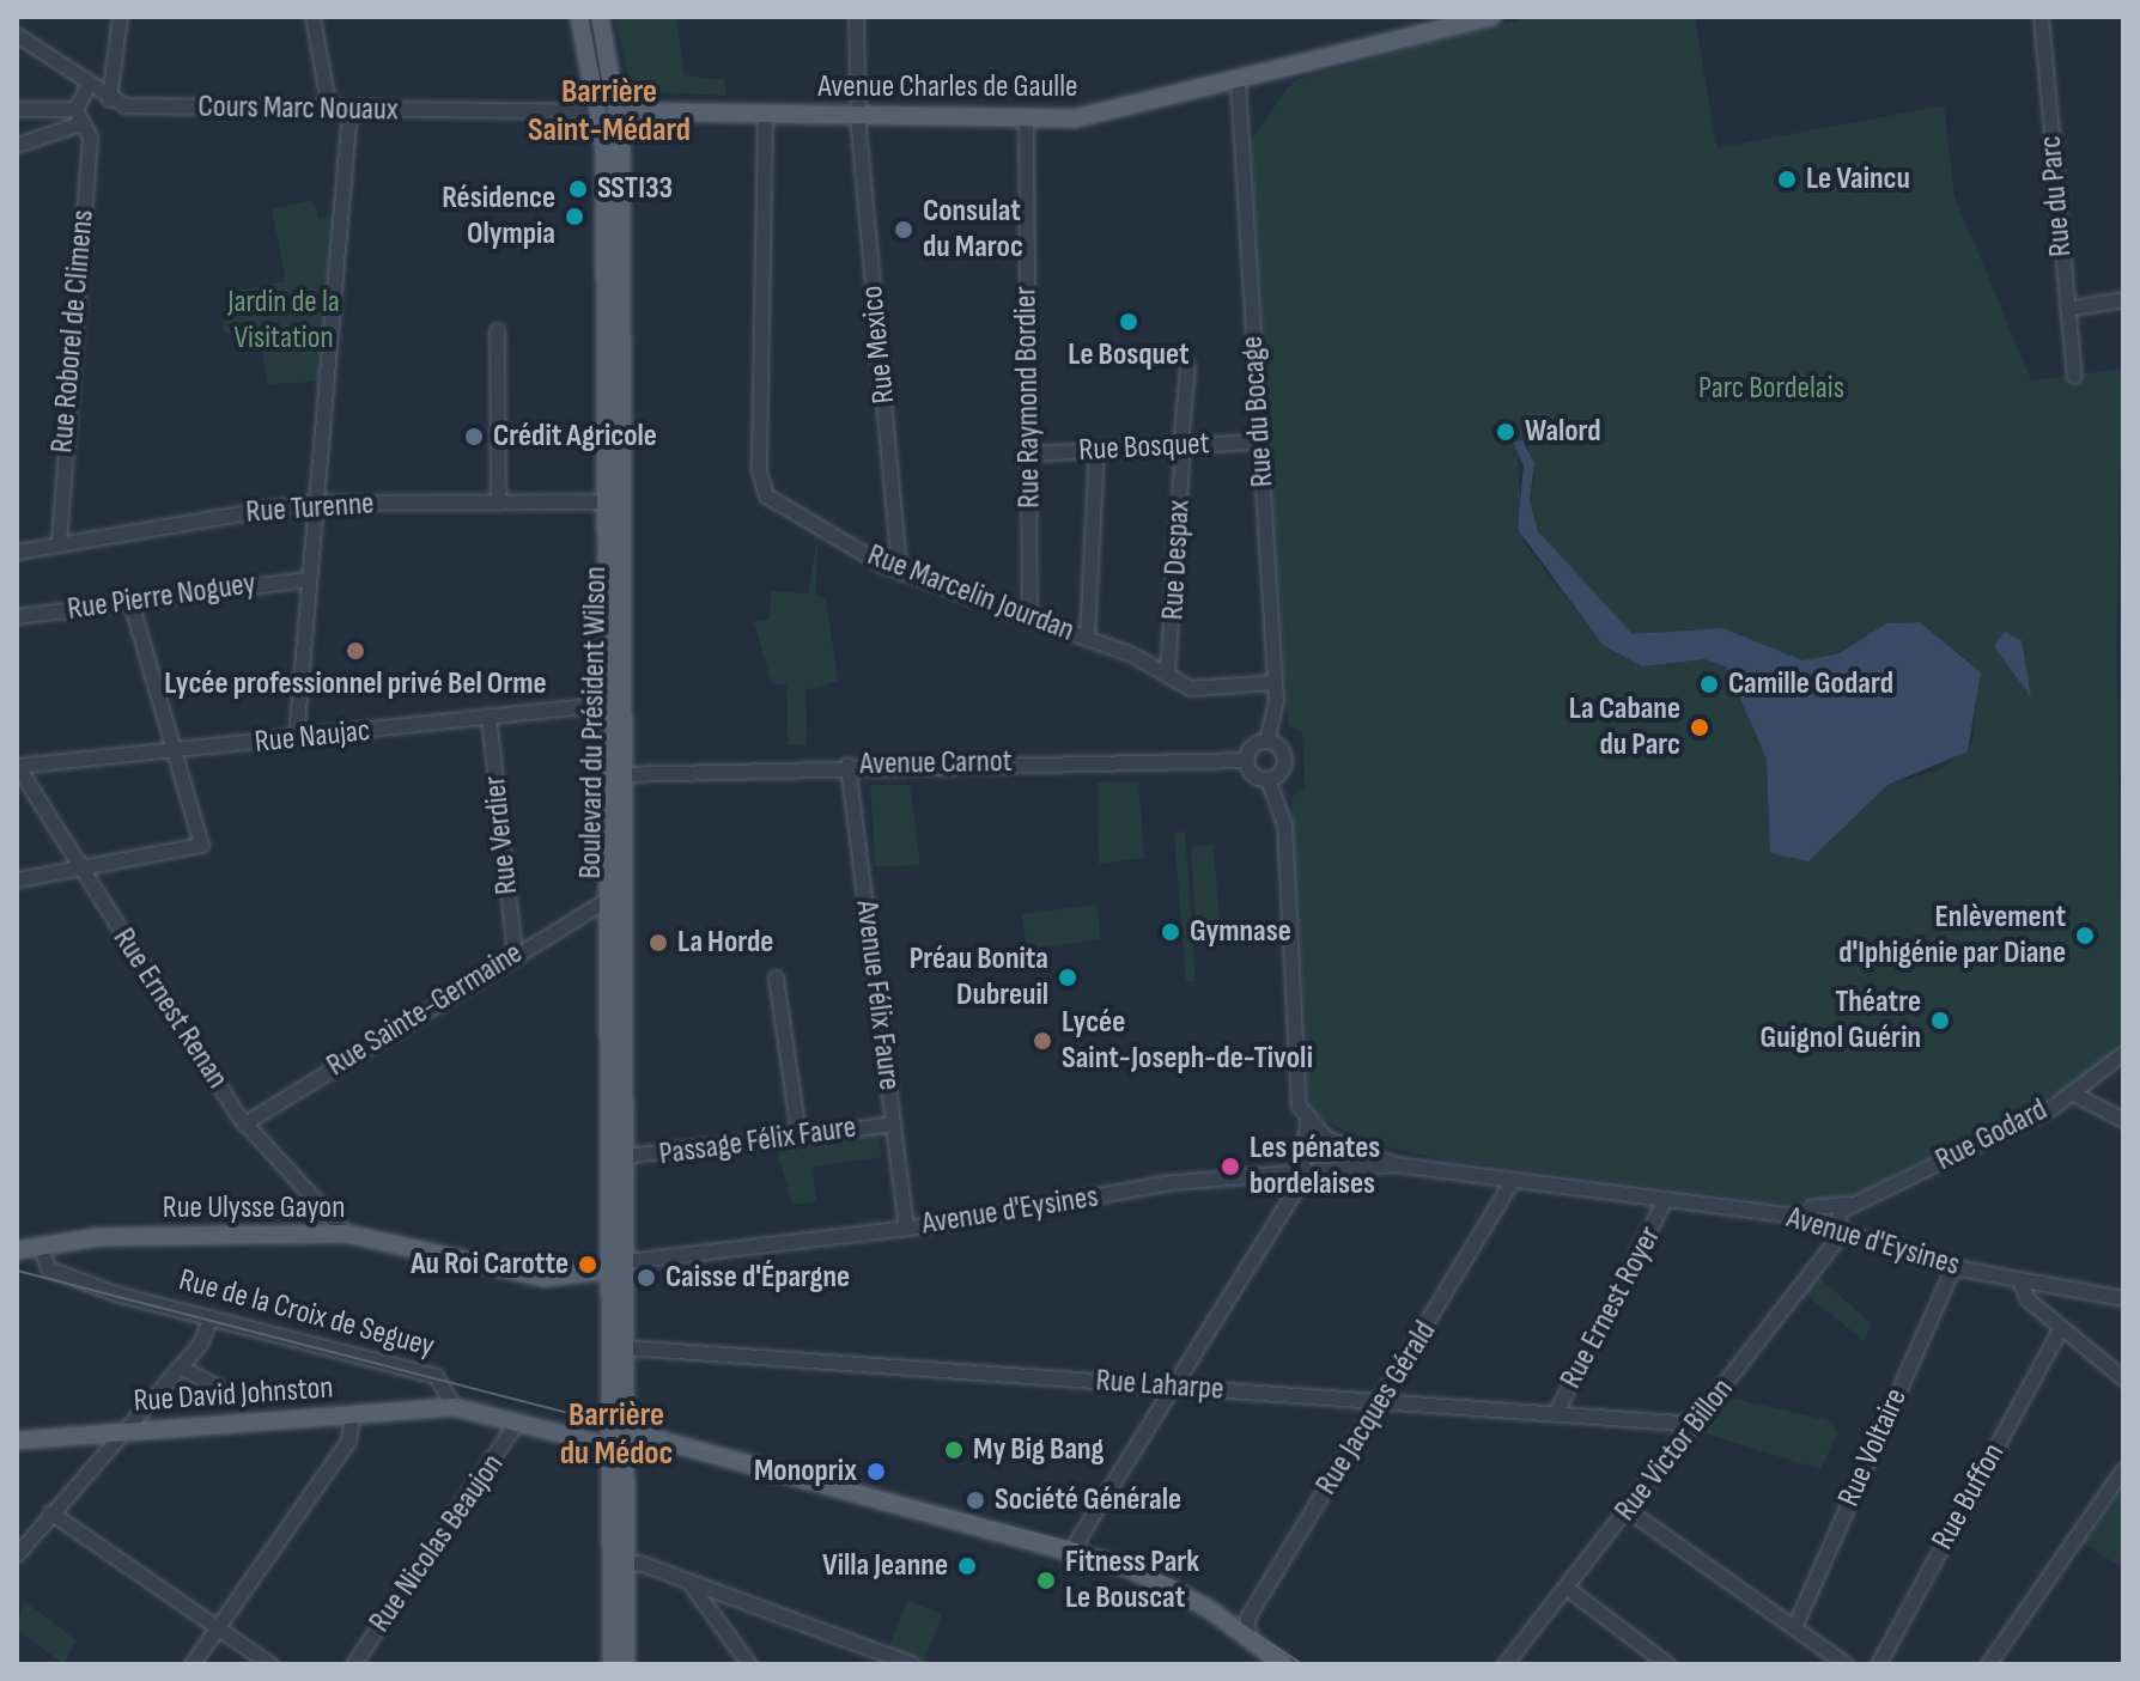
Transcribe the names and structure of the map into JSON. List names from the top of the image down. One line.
{"streets":{"main road":["Avenue Charles de Gaulle","Boulevard du Président Wilson","Rue Ulysse Gayon","Rue David Johnston"],"street":["Cours Marc Nouaux","Rue du Parc","Rue Roborel de Climens","Rue Mexico","Rue Raymond Bordier","Rue du Bocage","Rue Bosquet","Rue Turenne","Rue Despax","Rue Marcelin Jourdan","Rue Pierre Noguey","Rue Naujac","Avenue Carnot","Rue Verdier","Avenue Félix Faure","Rue Ernest Renan","Rue Sainte-Germaine","Rue Godard","Passage Félix Faure","Avenue d'Eysines","Rue Ernest Royer","Rue de la Croix de Seguey","Rue Laharpe","Rue Jacques Gérald","Rue Voltaire","Rue Victor Billon","Rue Buffon","Rue Nicolas Beaujon"]},"crossings":[["Avenue Charles de Gaulle","Cours Marc Nouaux"],["Avenue Charles de Gaulle","Rue Mexico"],["Avenue Charles de Gaulle","Rue Raymond Bordier"],["Avenue Charles de Gaulle","Rue du Bocage"],["Avenue Charles de Gaulle","Rue Marcelin Jourdan"],["Avenue Charles de Gaulle","Boulevard du Président Wilson"],["Cours Marc Nouaux","Boulevard du Président Wilson"],["Rue Roborel de Climens","Rue Turenne"],["Rue Mexico","Rue Marcelin Jourdan"],["Rue Raymond Bordier","Rue Bosquet"],["Rue Raymond Bordier","Rue Marcelin Jourdan"],["Rue du Bocage","Rue Bosquet"],["Rue du Bocage","Rue Marcelin Jourdan"],["Rue Bosquet","Rue Despax"],["Rue Turenne","Boulevard du Président Wilson"],["Rue Despax","Rue Marcelin Jourdan"],["Boulevard du Président Wilson","Rue Naujac"],["Boulevard du Président Wilson","Avenue Carnot"],["Boulevard du Président Wilson","Rue Sainte-Germaine"],["Boulevard du Président Wilson","Passage Félix Faure"],["Boulevard du Président Wilson","Rue Ulysse Gayon"],["Boulevard du Président Wilson","Avenue d'Eysines"],["Boulevard du Président Wilson","Rue Laharpe"],["Rue Naujac","Rue Verdier"],["Rue Naujac","Rue Ernest Renan"],["Avenue Carnot","Avenue Félix Faure"],["Rue Verdier","Rue Sainte-Germaine"],["Avenue Félix Faure","Passage Félix Faure"],["Avenue Félix Faure","Avenue d'Eysines"],["Rue Ernest Renan","Rue Sainte-Germaine"],["Rue Ernest Renan","Rue Ulysse Gayon"],["Rue Godard","Rue Victor Billon"],["Rue Ulysse Gayon","Rue de la Croix de Seguey"],["Avenue d'Eysines","Rue Ernest Royer"],["Avenue d'Eysines","Rue Jacques Gérald"],["Avenue d'Eysines","Rue Voltaire"],["Avenue d'Eysines","Rue Victor Billon"],["Rue Ernest Royer","Rue Laharpe"],["Rue de la Croix de Seguey","Rue David Johnston"],["Rue Laharpe","Rue Jacques Gérald"],["Rue Laharpe","Rue Victor Billon"]],"districts":["Barrière Saint-Médard","Barrière du Médoc"],"parks":["Jardin de la Visitation","Parc Bordelais"],"places":["Le Vaincu","SSTI33","Résidence Olympia","Consulat du Maroc","Le Bosquet","Walord","Crédit Agricole","Lycée professionnel privé Bel Orme","Camille Godard","La Cabane du Parc","Gymnase","Enlèvement d'Iphigénie par Diane","La Horde","Préau Bonita Dubreuil","Théatre Guignol Guérin","Lycée Saint-Joseph-de-Tivoli","Les pénates bordelaises","Au Roi Carotte","Caisse d'Épargne","My Big Bang","Monoprix","Société Générale","Villa Jeanne","Fitness Park Le Bouscat"]}
